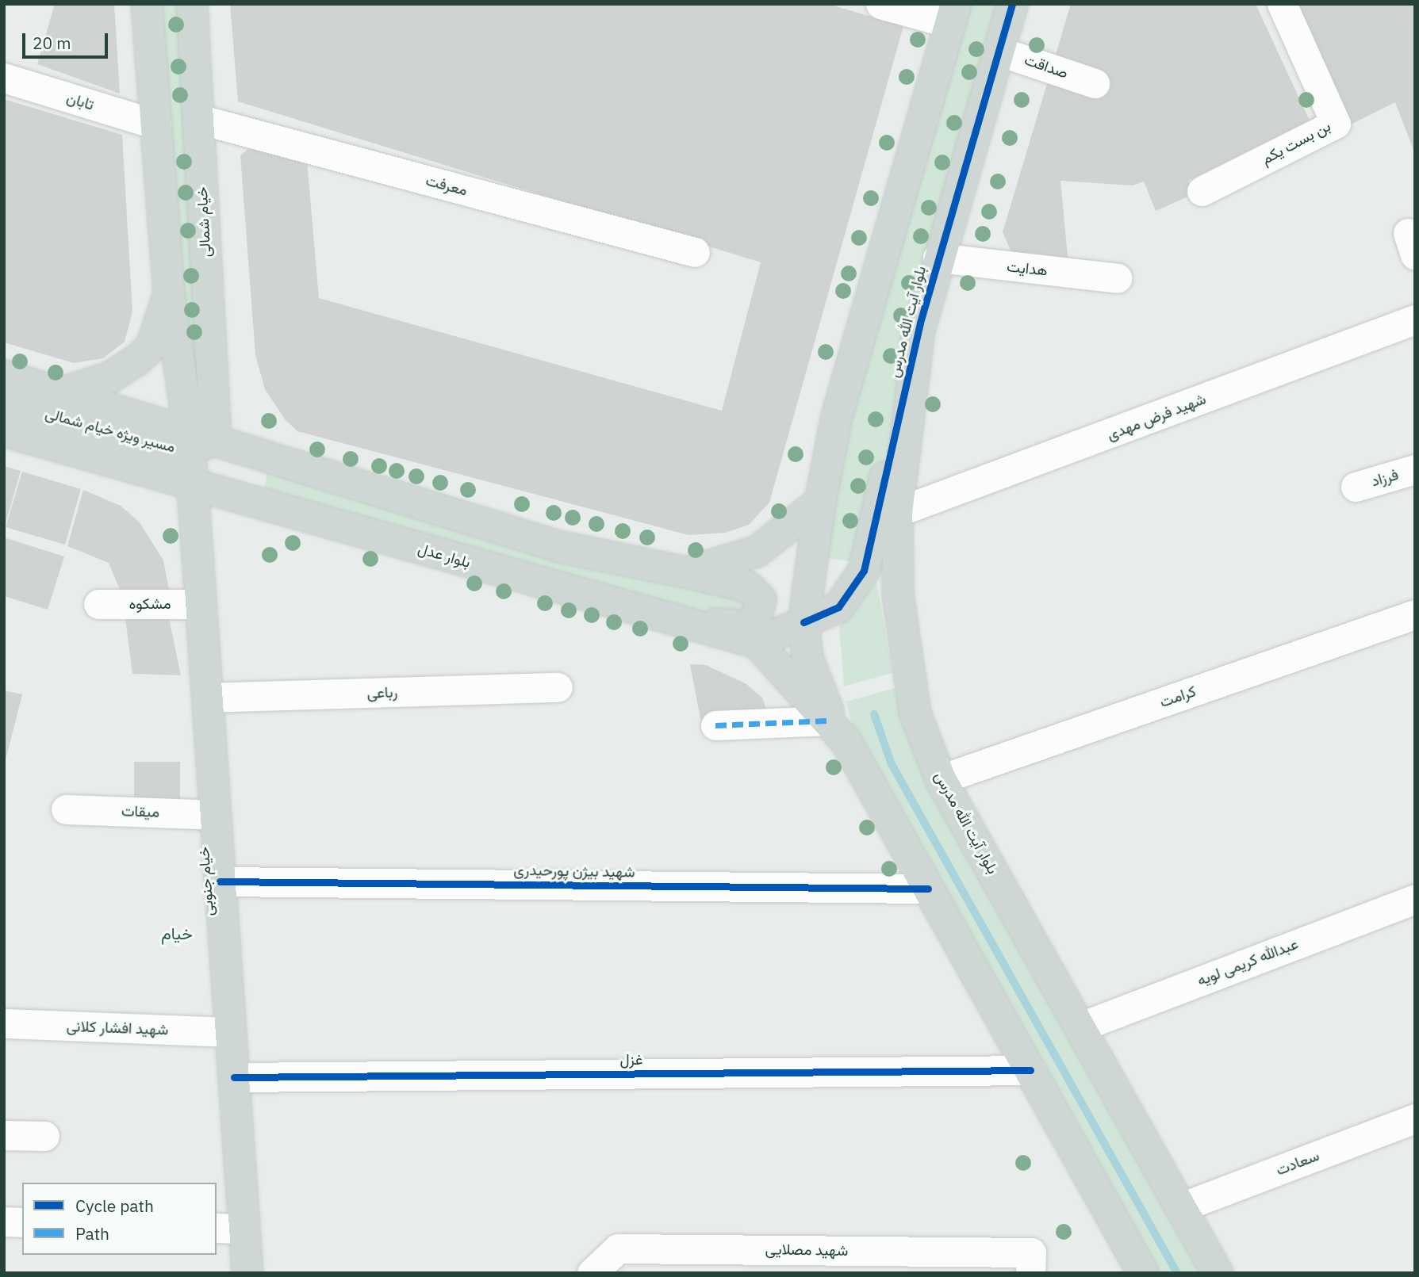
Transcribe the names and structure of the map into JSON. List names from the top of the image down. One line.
{"streets":{"main road":["خیام شمالی","بلوار آیت الله مدرس","مسیر ویژه خیام شمالی","بلوار عدل","خیام جنوبی"],"street":["صداقت","تابان","بن بست یکم","معرفت","هدایت","شهید فرض مهدی","فرزاد","مشکوه","رباعی","کرامت","میقات","شهید بیژن پورحیدری","عبدالله کریمی لویه","شهید افشار کلانی","غزل","سعادت","شهید مصلایی"]},"crossings":[["صداقت","بلوار آیت الله مدرس"],["معرفت","خیام شمالی"],["خیام شمالی","مسیر ویژه خیام شمالی"],["خیام شمالی","خیام جنوبی"],["هدایت","بلوار آیت الله مدرس"],["بلوار آیت الله مدرس","شهید فرض مهدی"],["بلوار آیت الله مدرس","بلوار عدل"],["بلوار آیت الله مدرس","کرامت"],["بلوار آیت الله مدرس","عبدالله کریمی لویه"],["بلوار آیت الله مدرس","سعادت"],["مسیر ویژه خیام شمالی","خیام جنوبی"],["بلوار عدل","خیام جنوبی"],["مشکوه","خیام جنوبی"],["رباعی","خیام جنوبی"],["میقات","خیام جنوبی"],["شهید بیژن پورحیدری","خیام جنوبی"],["خیام جنوبی","شهید افشار کلانی"],["خیام جنوبی","غزل"]],"districts":["خیام"],"legend":["Cycle path","Path"],"scale_bar":"20 m"}
